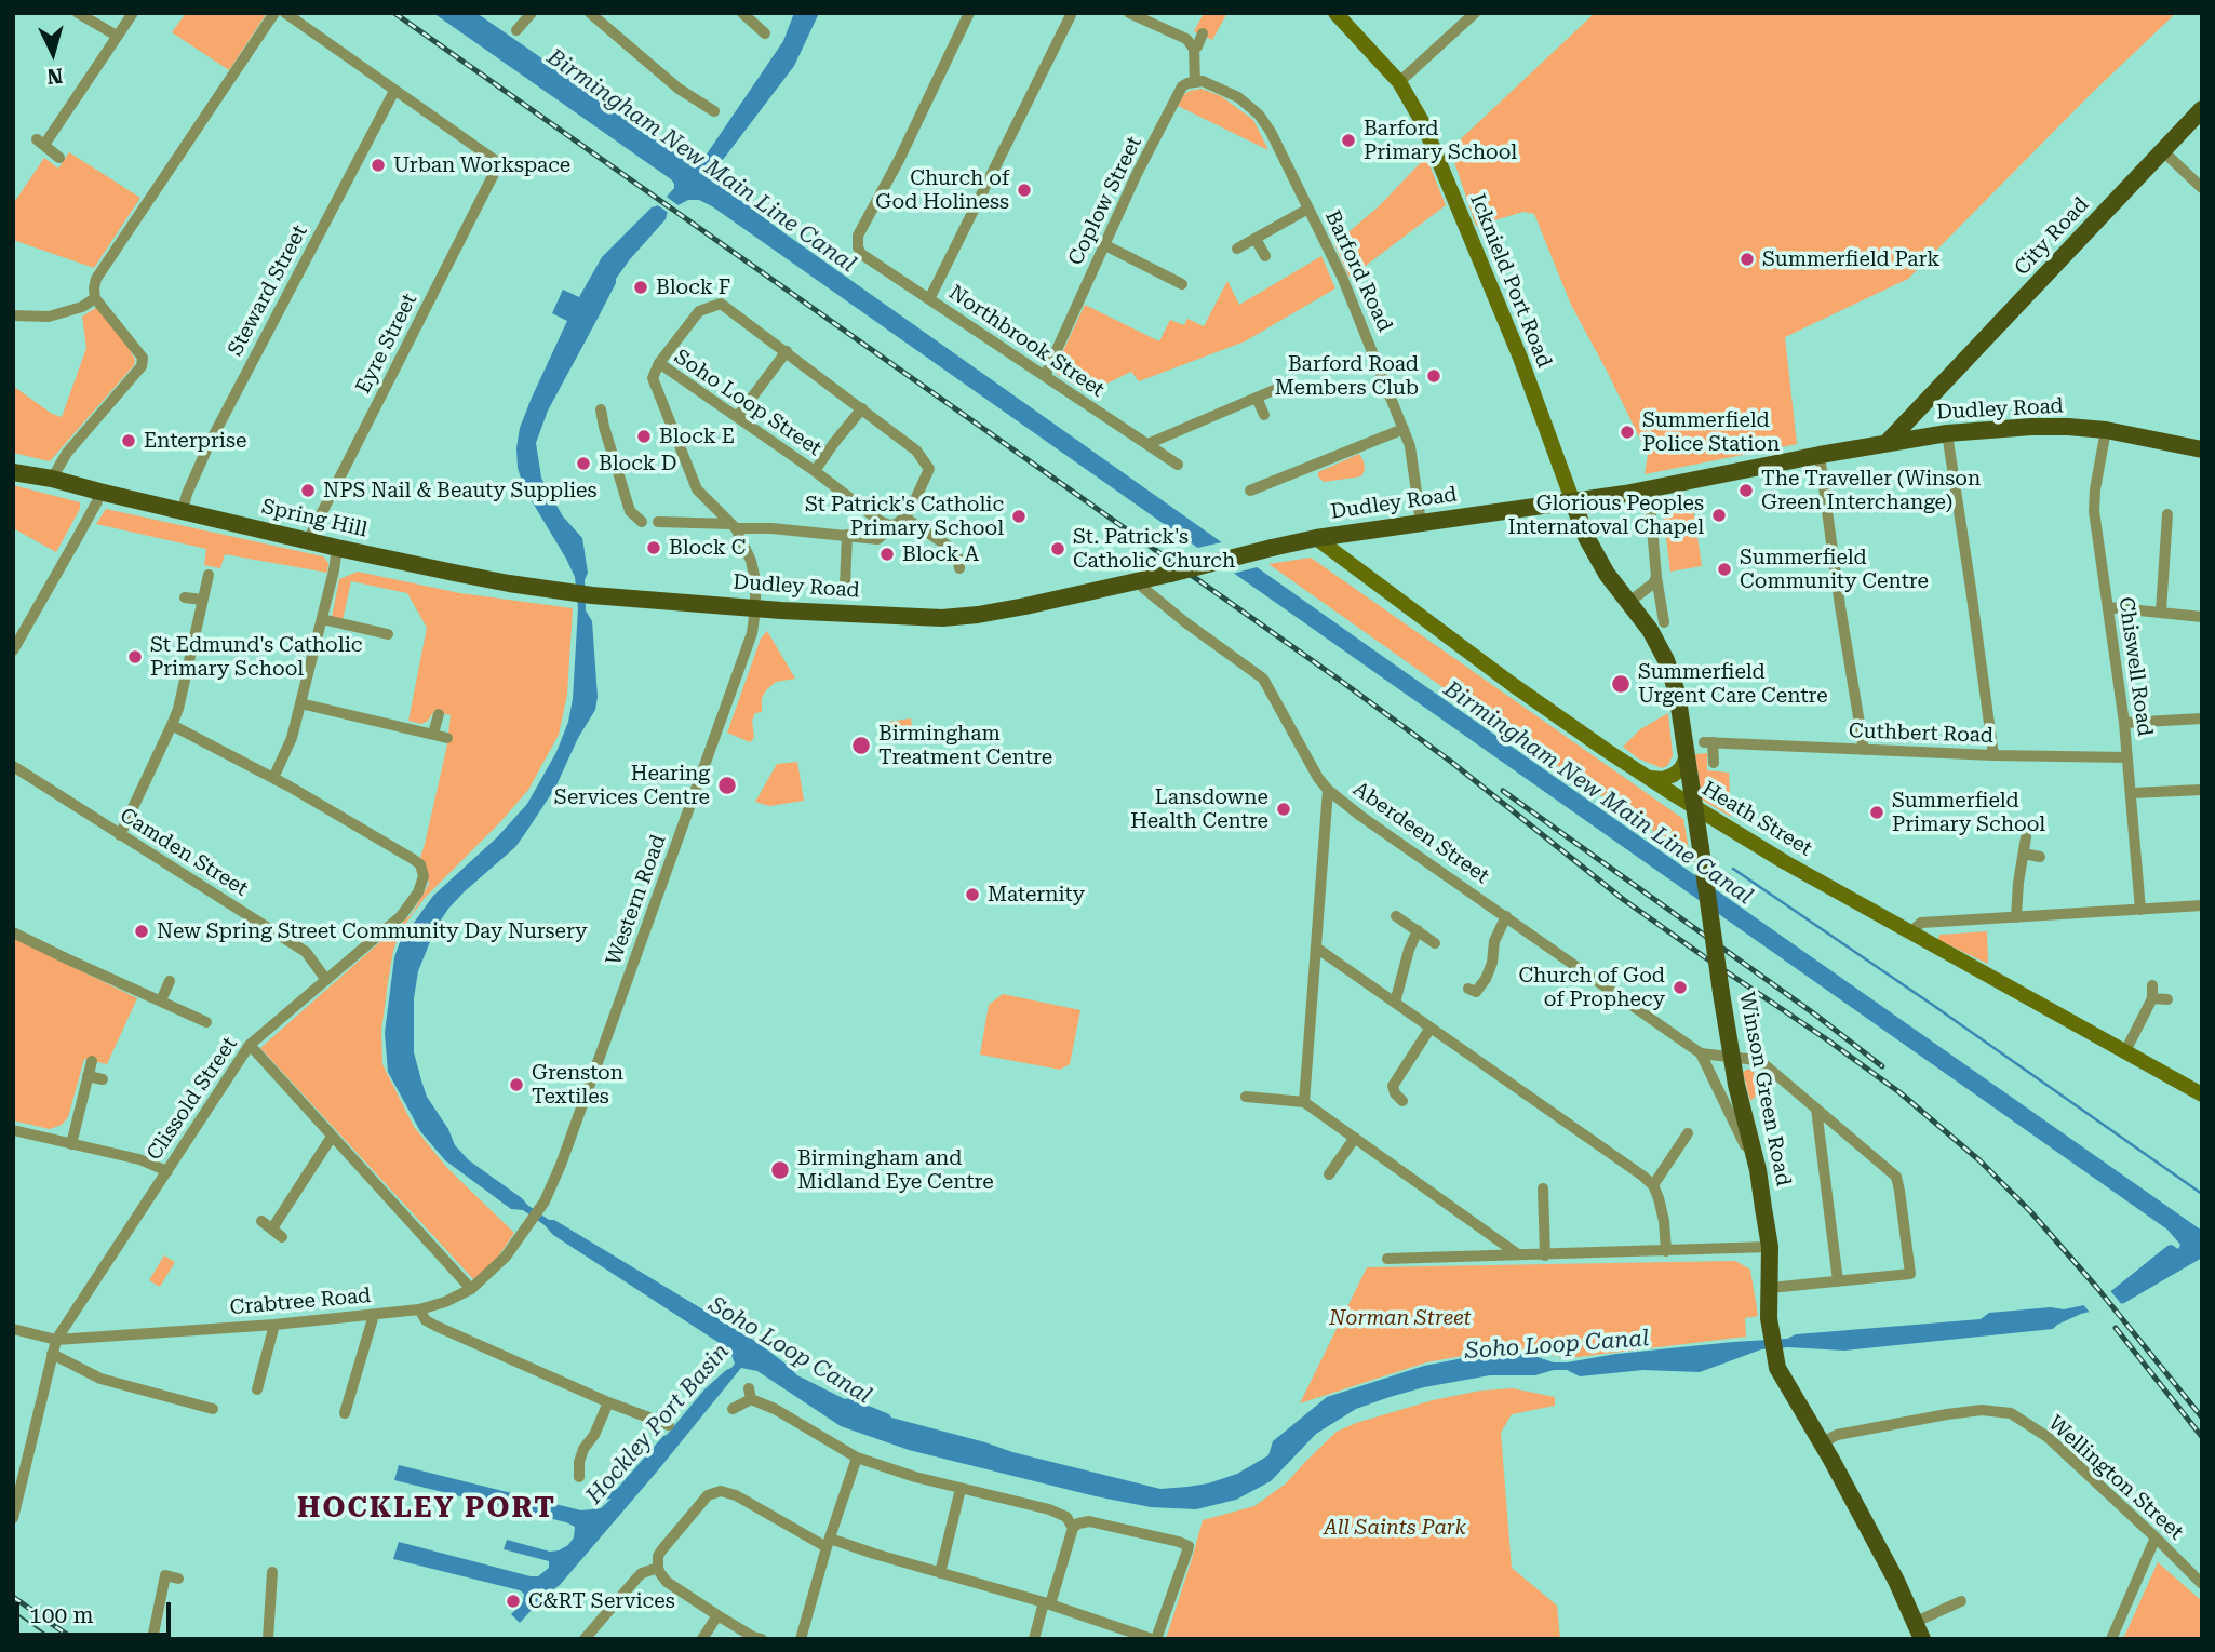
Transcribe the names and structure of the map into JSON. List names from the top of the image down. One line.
{"streets":{"main road":["City Road","Icknield Port Road","Dudley Road","Spring Hill","Heath Street","Winson Green Road"],"street":["Coplow Street","Barford Road","Steward Street","Northbrook Street","Eyre Street","Soho Loop Street","Chiswell Road","Cuthbert Road","Aberdeen Street","Camden Street","Western Road","Clissold Street","Crabtree Road","Wellington Street"]},"crossings":[["Coplow Street","Barford Road"],["Coplow Street","Northbrook Street"],["City Road","Dudley Road"],["Barford Road","Dudley Road"],["Icknield Port Road","Dudley Road"],["Icknield Port Road","Winson Green Road"],["Steward Street","Eyre Street"],["Steward Street","Spring Hill"],["Eyre Street","Spring Hill"],["Soho Loop Street","Dudley Road"],["Soho Loop Street","Western Road"],["Dudley Road","Spring Hill"],["Dudley Road","Chiswell Road"],["Dudley Road","Heath Street"],["Dudley Road","Aberdeen Street"],["Dudley Road","Western Road"],["Dudley Road","Winson Green Road"],["Chiswell Road","Cuthbert Road"],["Heath Street","Winson Green Road"],["Aberdeen Street","Winson Green Road"],["Camden Street","Clissold Street"],["Western Road","Crabtree Road"],["Winson Green Road","Wellington Street"],["Clissold Street","Crabtree Road"]],"districts":["HOCKLEY PORT"],"water":["Birmingham New Main Line Canal","Soho Loop Canal","Hockley Port Basin"],"parks":["Norman Street","All Saints Park"],"places":["Barford Primary School","Urban Workspace","Church of God Holiness","Summerfield Park","Block F","Barford Road Members Club","Summerfield Police Station","Block E","Enterprise","Block D","NPS Nail & Beauty Supplies","The Traveller (Winson Green Interchange)","Glorious Peoples Internatoval Chapel","St Patrick's Catholic Primary School","Block C","St. Patrick's Catholic Church","Block A","Summerfield Community Centre","St Edmund's Catholic Primary School","Summerfield Urgent Care Centre","Birmingham Treatment Centre","Hearing Services Centre","Lansdowne Health Centre","Summerfield Primary School","Maternity","New Spring Street Community Day Nursery","Church of God of Prophecy","Grenston Textiles","Birmingham and Midland Eye Centre","C&RT Services"],"scale_bar":"100 m","north":"bottom"}
